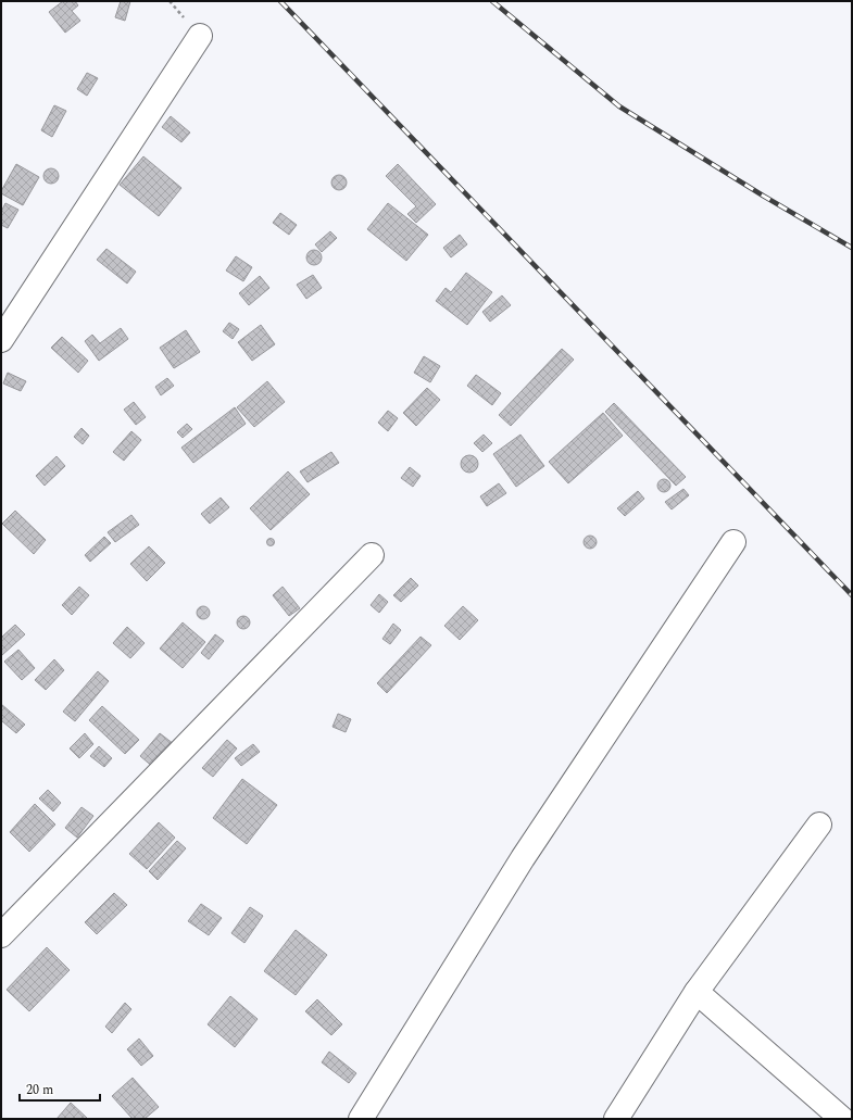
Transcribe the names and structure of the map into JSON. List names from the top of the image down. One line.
{"scale_bar":"20 m"}
